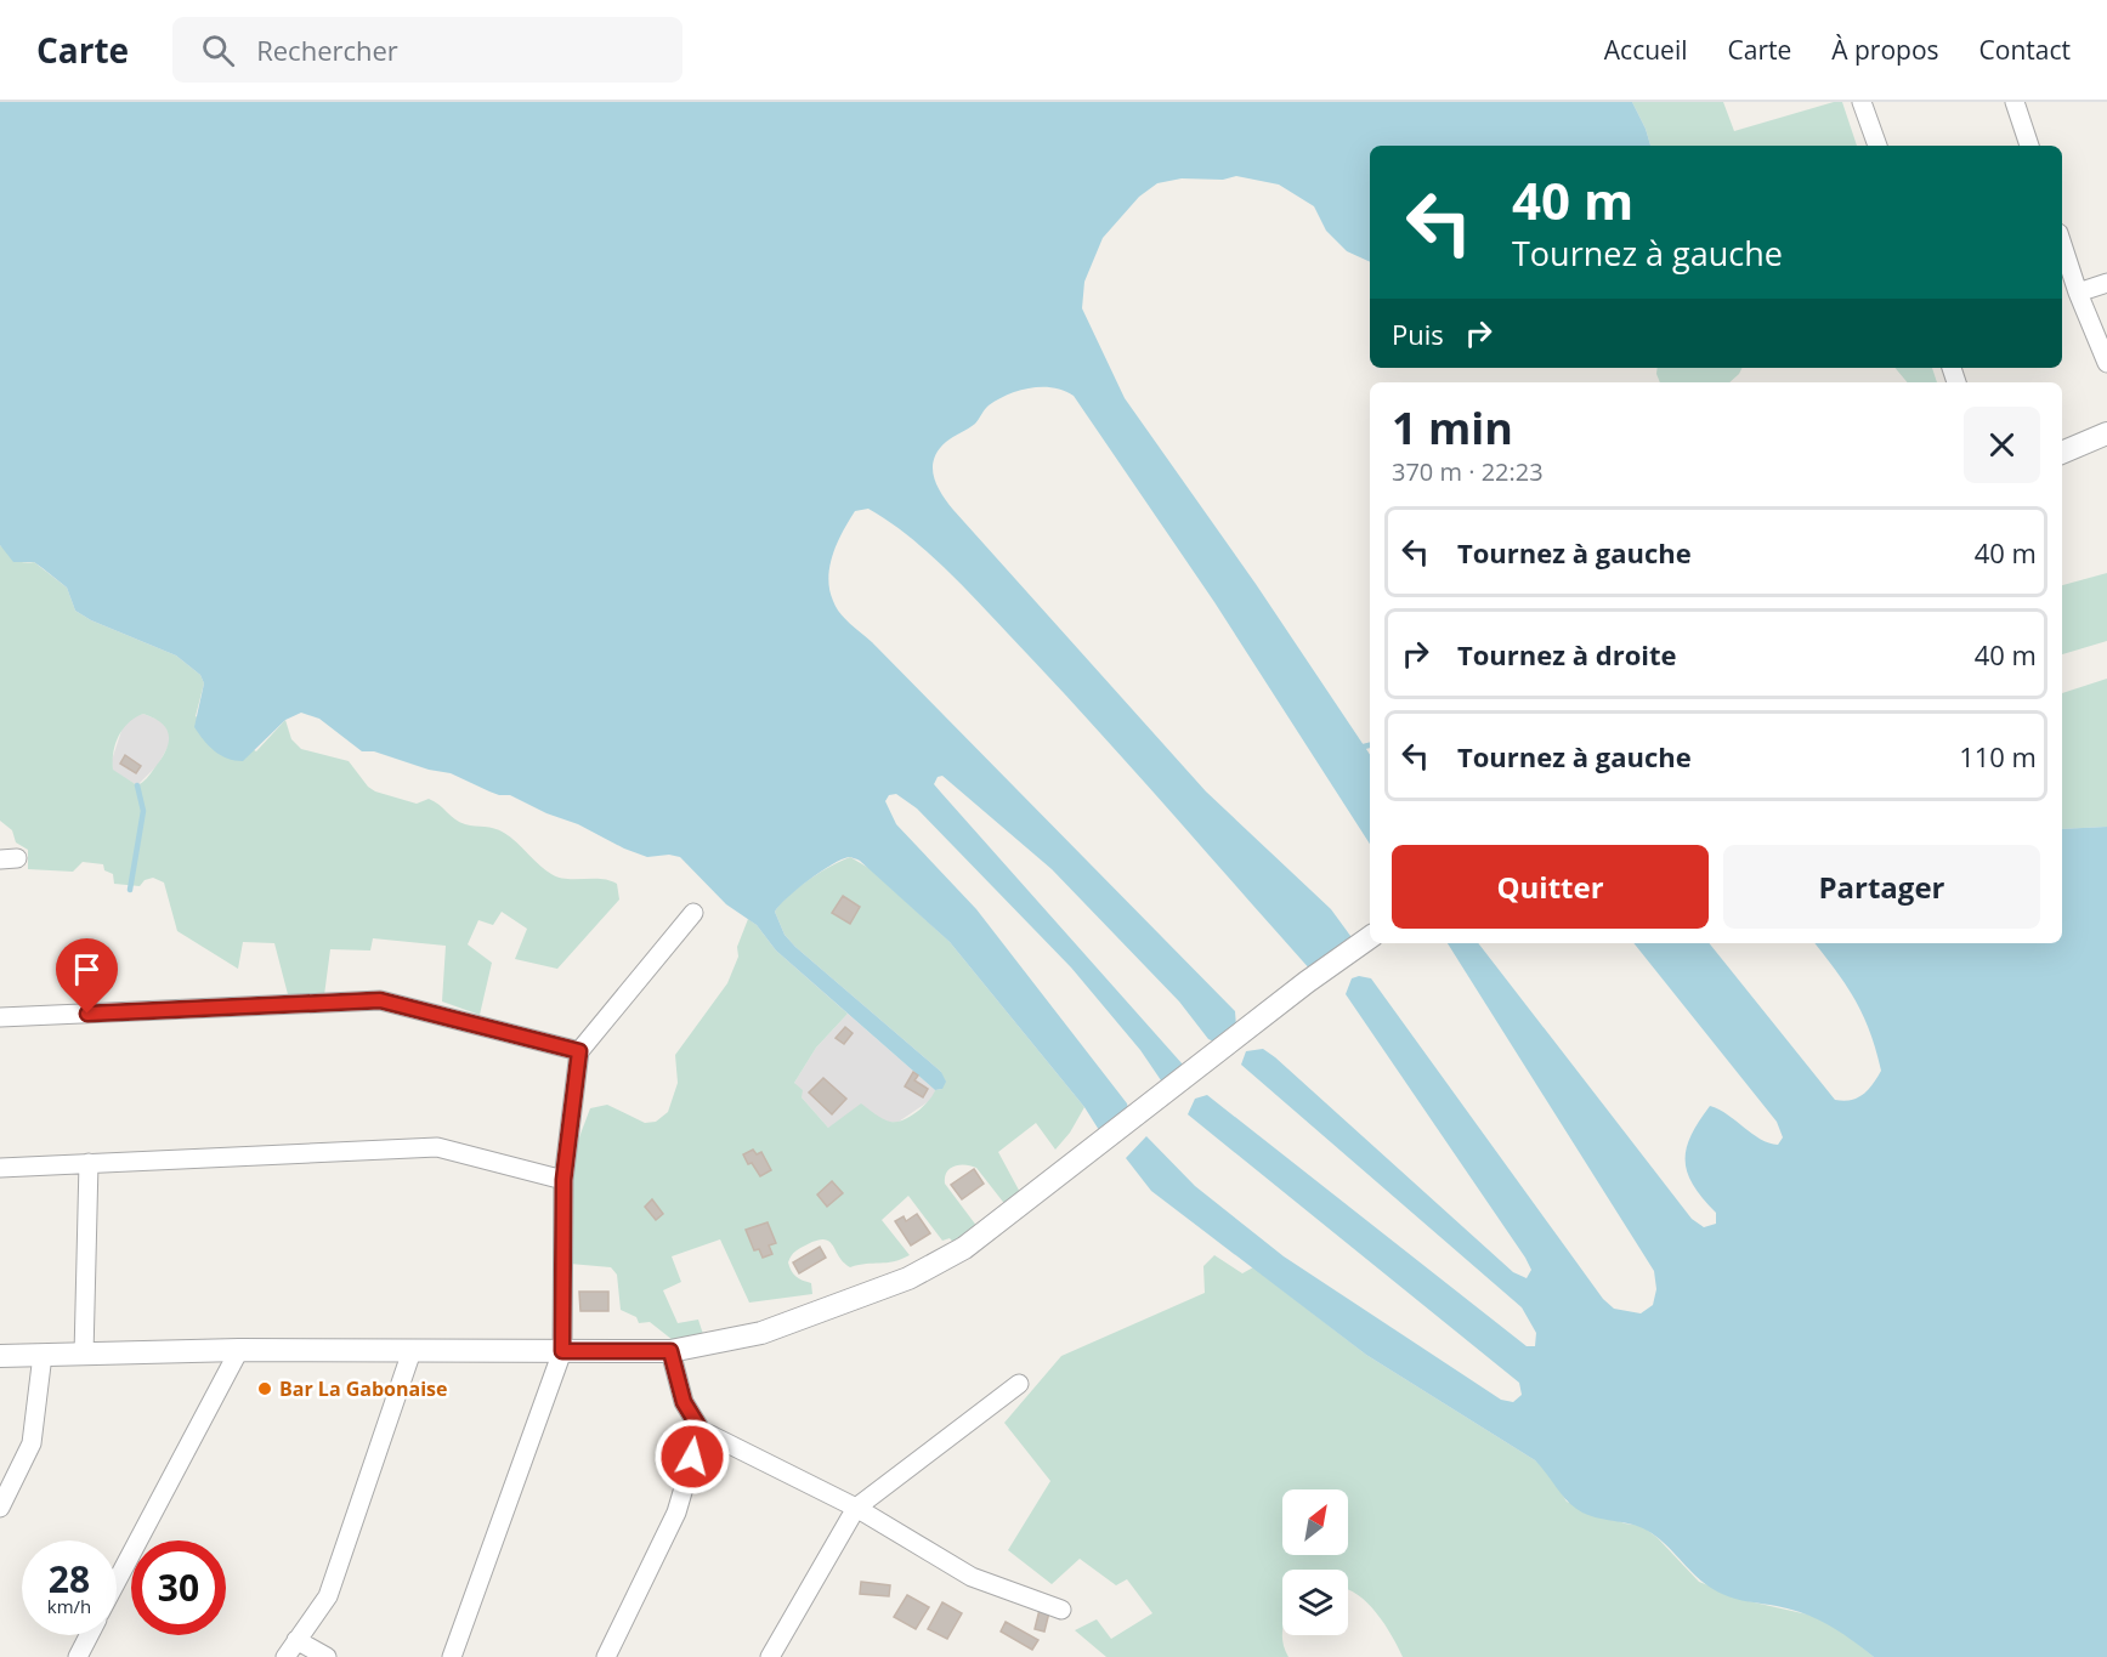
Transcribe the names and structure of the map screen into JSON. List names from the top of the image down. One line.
{"places":["Bar La Gabonaise"],"north":"top right","page":{"header":"Carte","search":"Rechercher","nav":["Accueil","Carte","À propos","Contact"],"turn":["40 m","Tournez à gauche"],"then":"Puis","heading":["1 min","370 m · 22:23"],"list":[{"name":"Tournez à gauche","value":"40 m"},{"name":"Tournez à droite","value":"40 m"},{"name":"Tournez à gauche","value":"110 m"}],"buttons":["Quitter","Partager"],"speed":"28 km/h","limit":"30"}}
